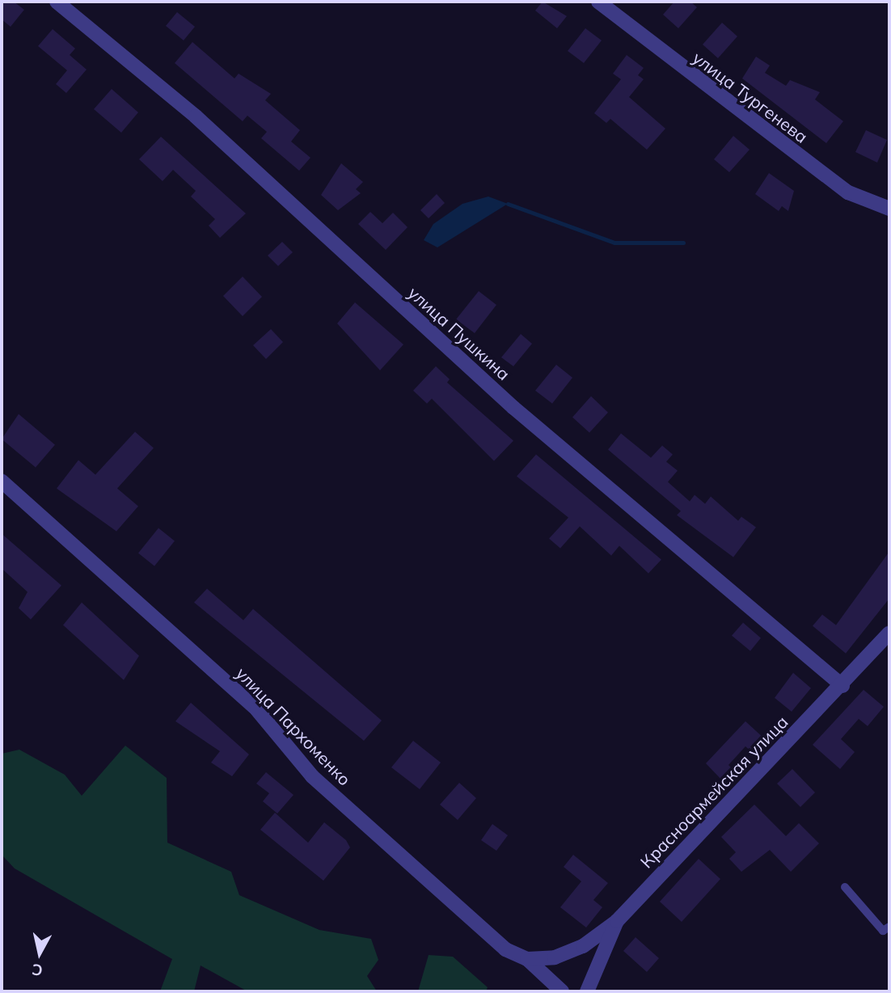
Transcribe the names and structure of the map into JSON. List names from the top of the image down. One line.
{"streets":{"street":["улица Тургенева","улица Пушкина","улица Пархоменко","Красноармейская улица"]},"crossings":[["улица Пушкина","Красноармейская улица"]],"north":"bottom"}
